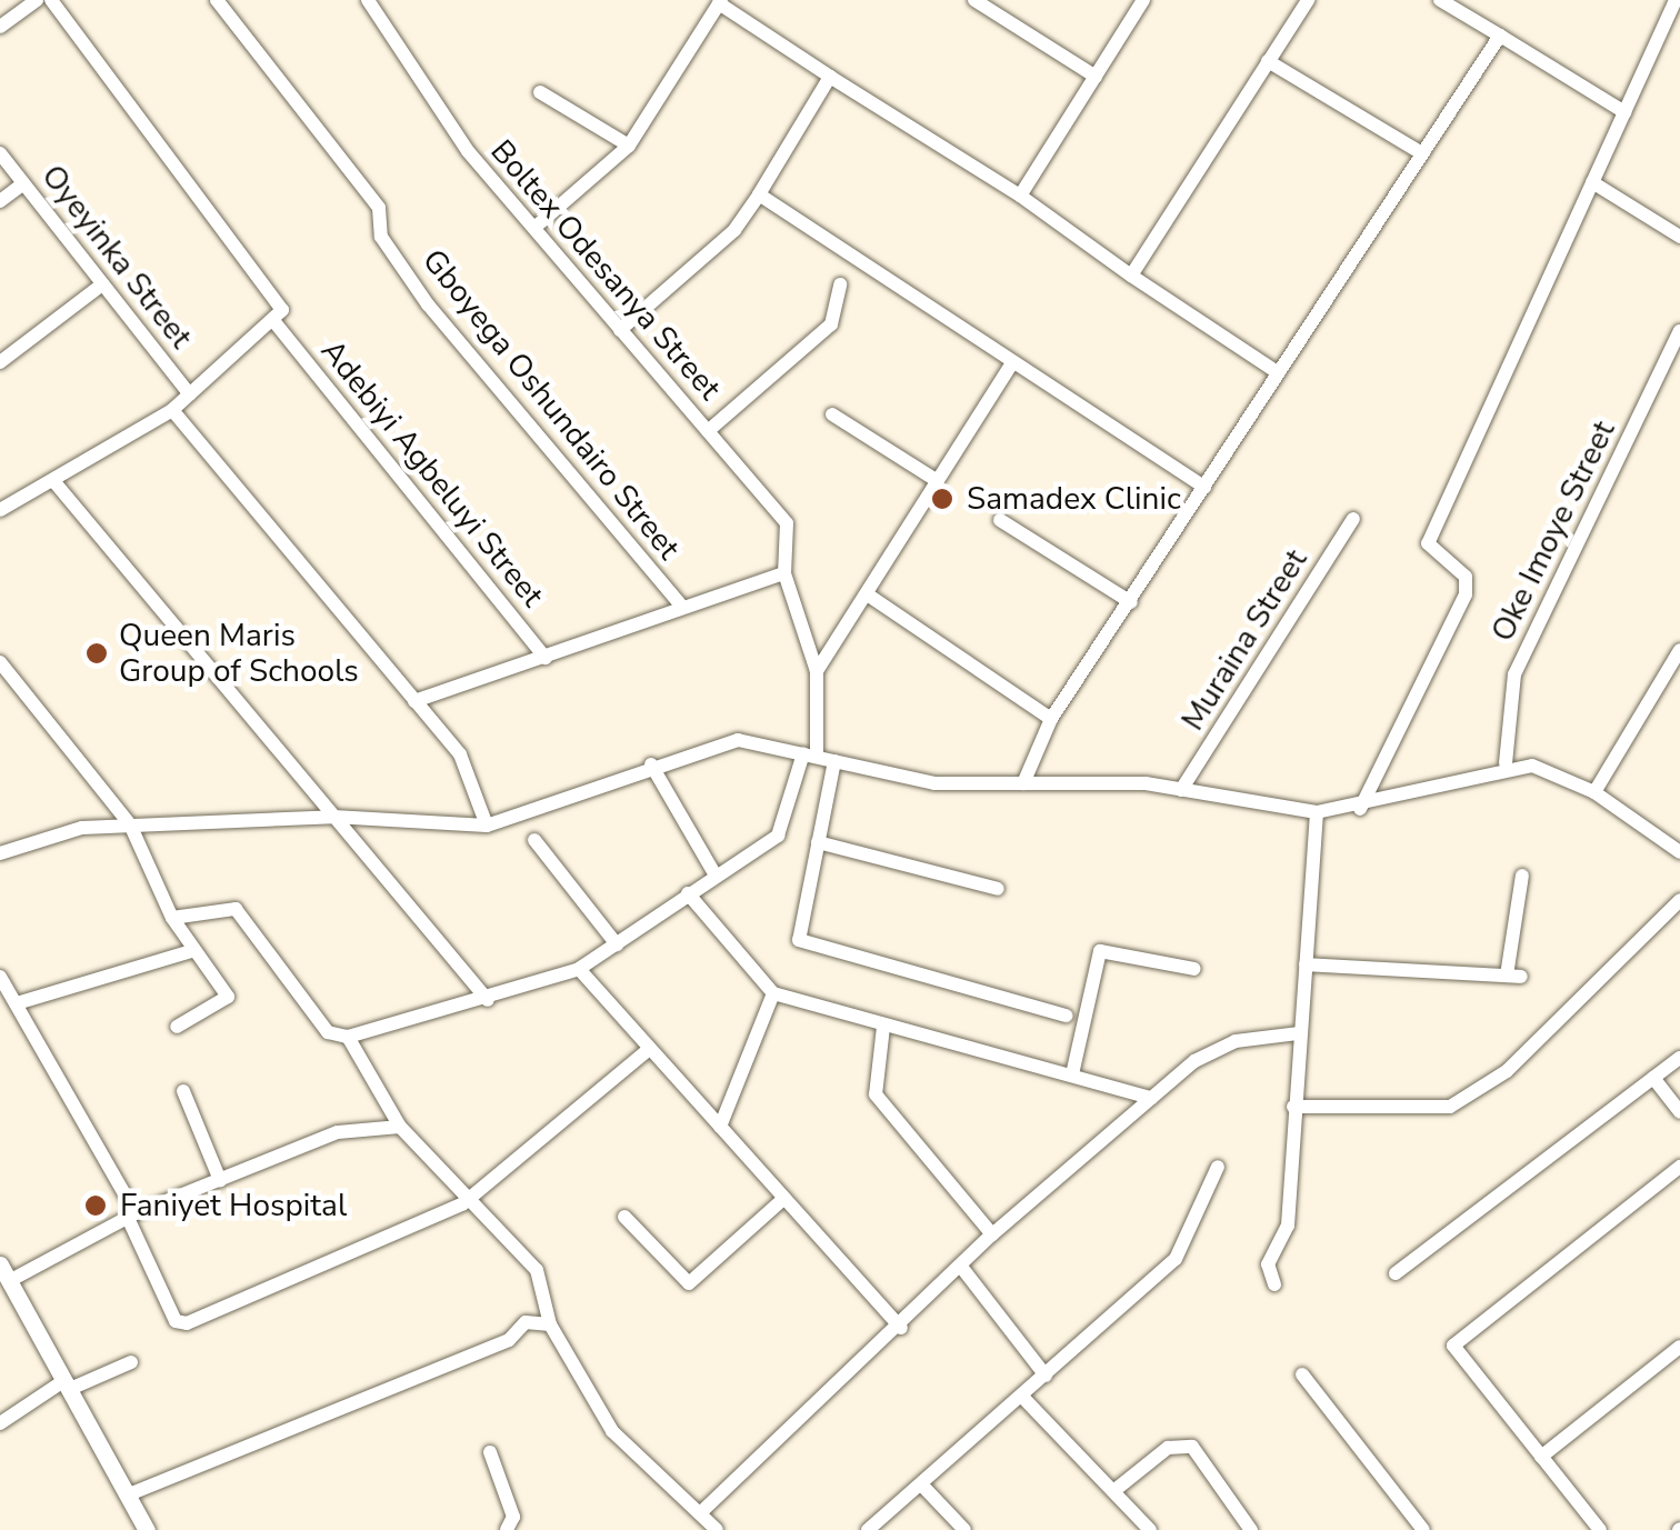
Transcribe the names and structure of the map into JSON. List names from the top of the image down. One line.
{"streets":{"street":["Oyeyinka Street","Boltex Odesanya Street","Gboyega Oshundairo Street","Adebiyi Agbeluyi Street","Oke Imoye Street","Muraina Street"]},"places":["Samadex Clinic","Queen Maris Group of Schools","Faniyet Hospital"]}
